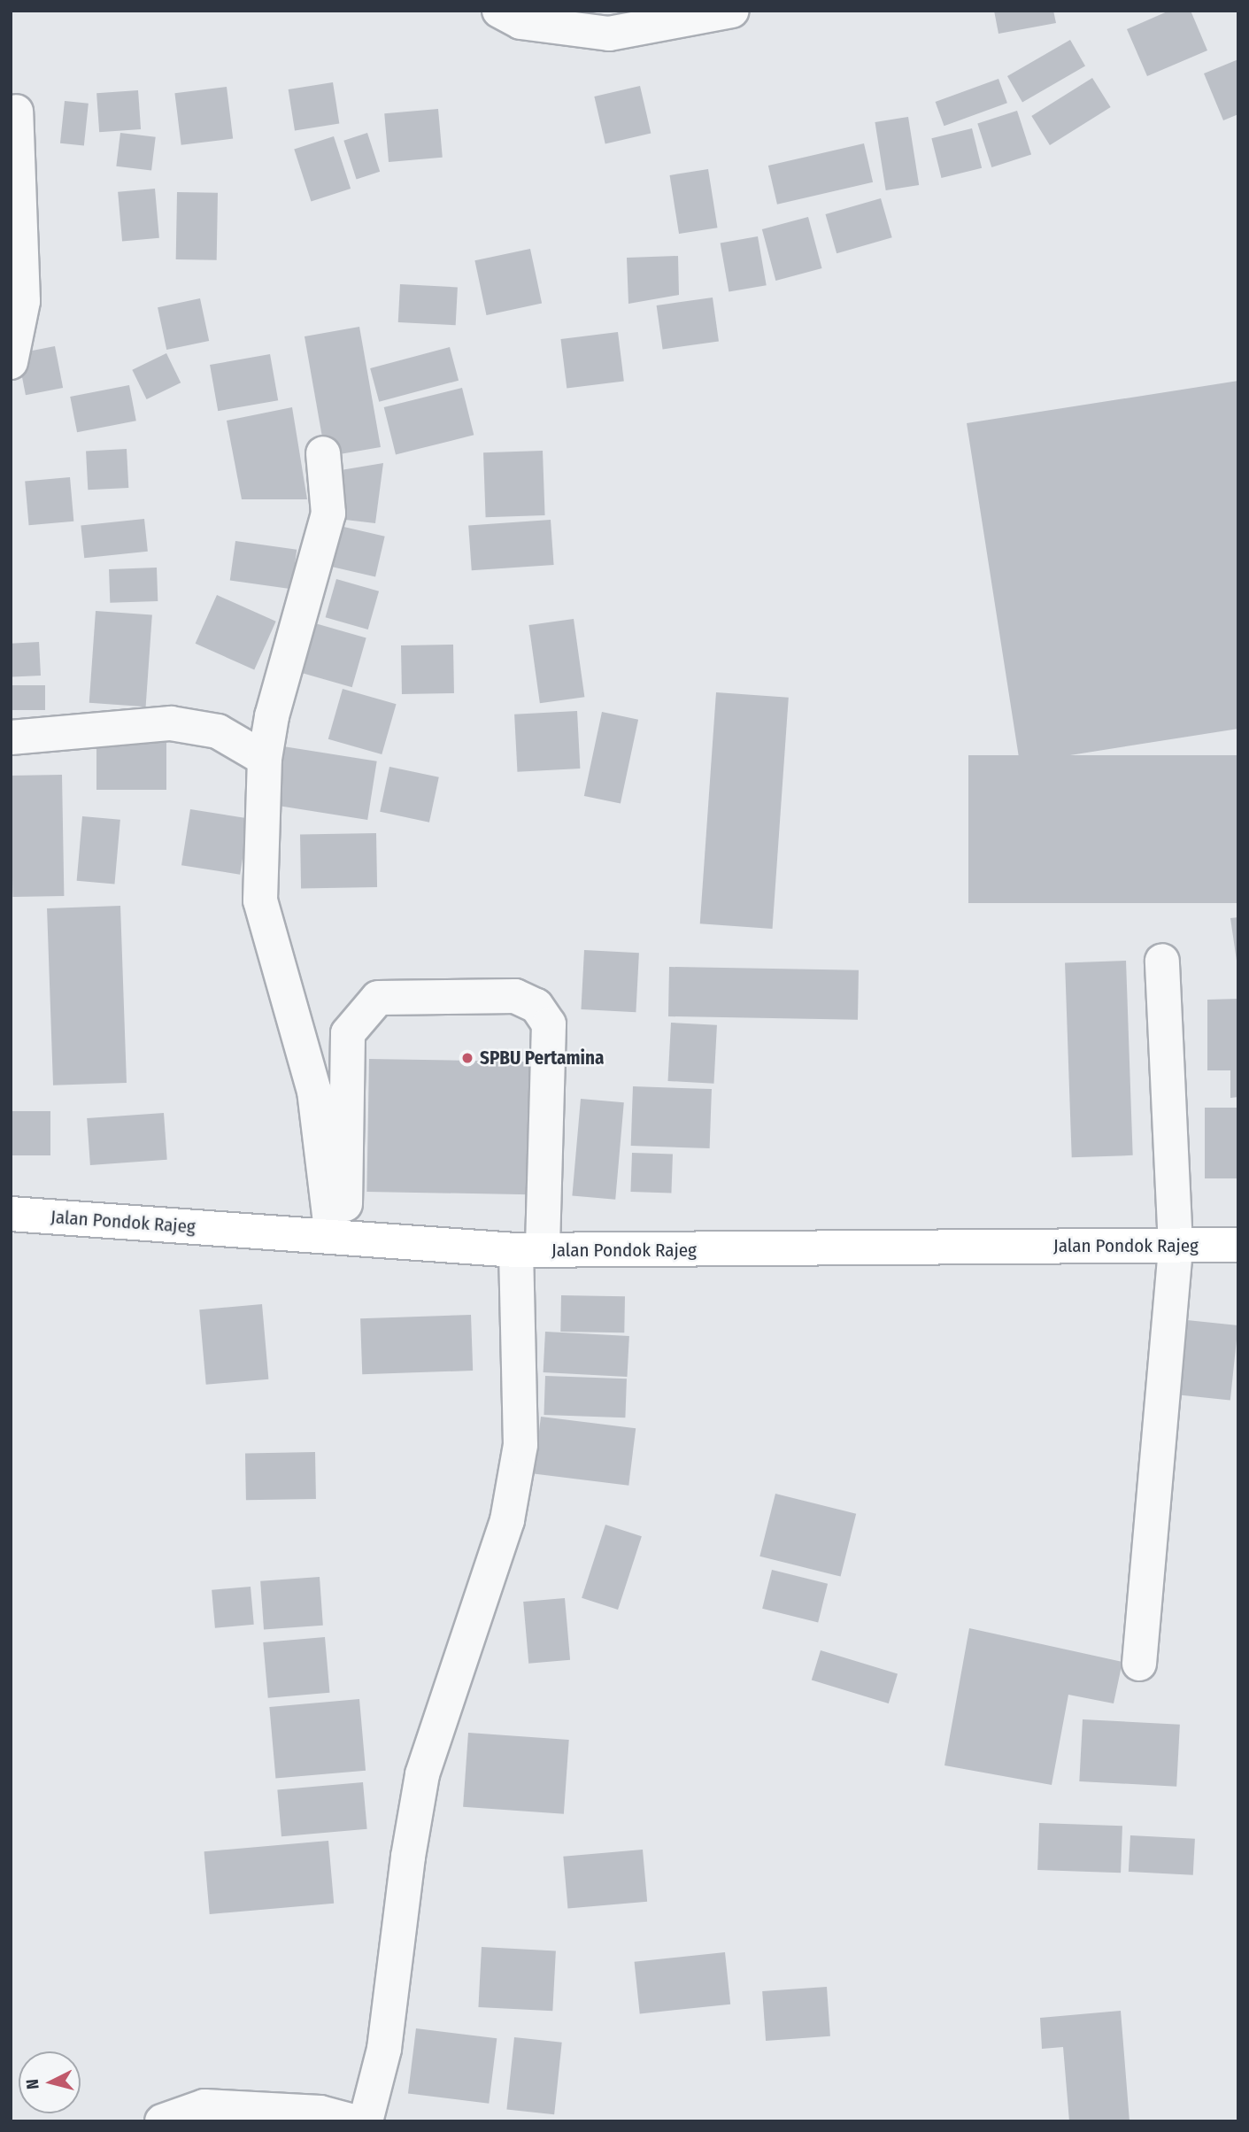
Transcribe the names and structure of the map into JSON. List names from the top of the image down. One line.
{"streets":{"main road":["Jalan Pondok Rajeg"]},"places":["SPBU Pertamina"],"north":"left"}
